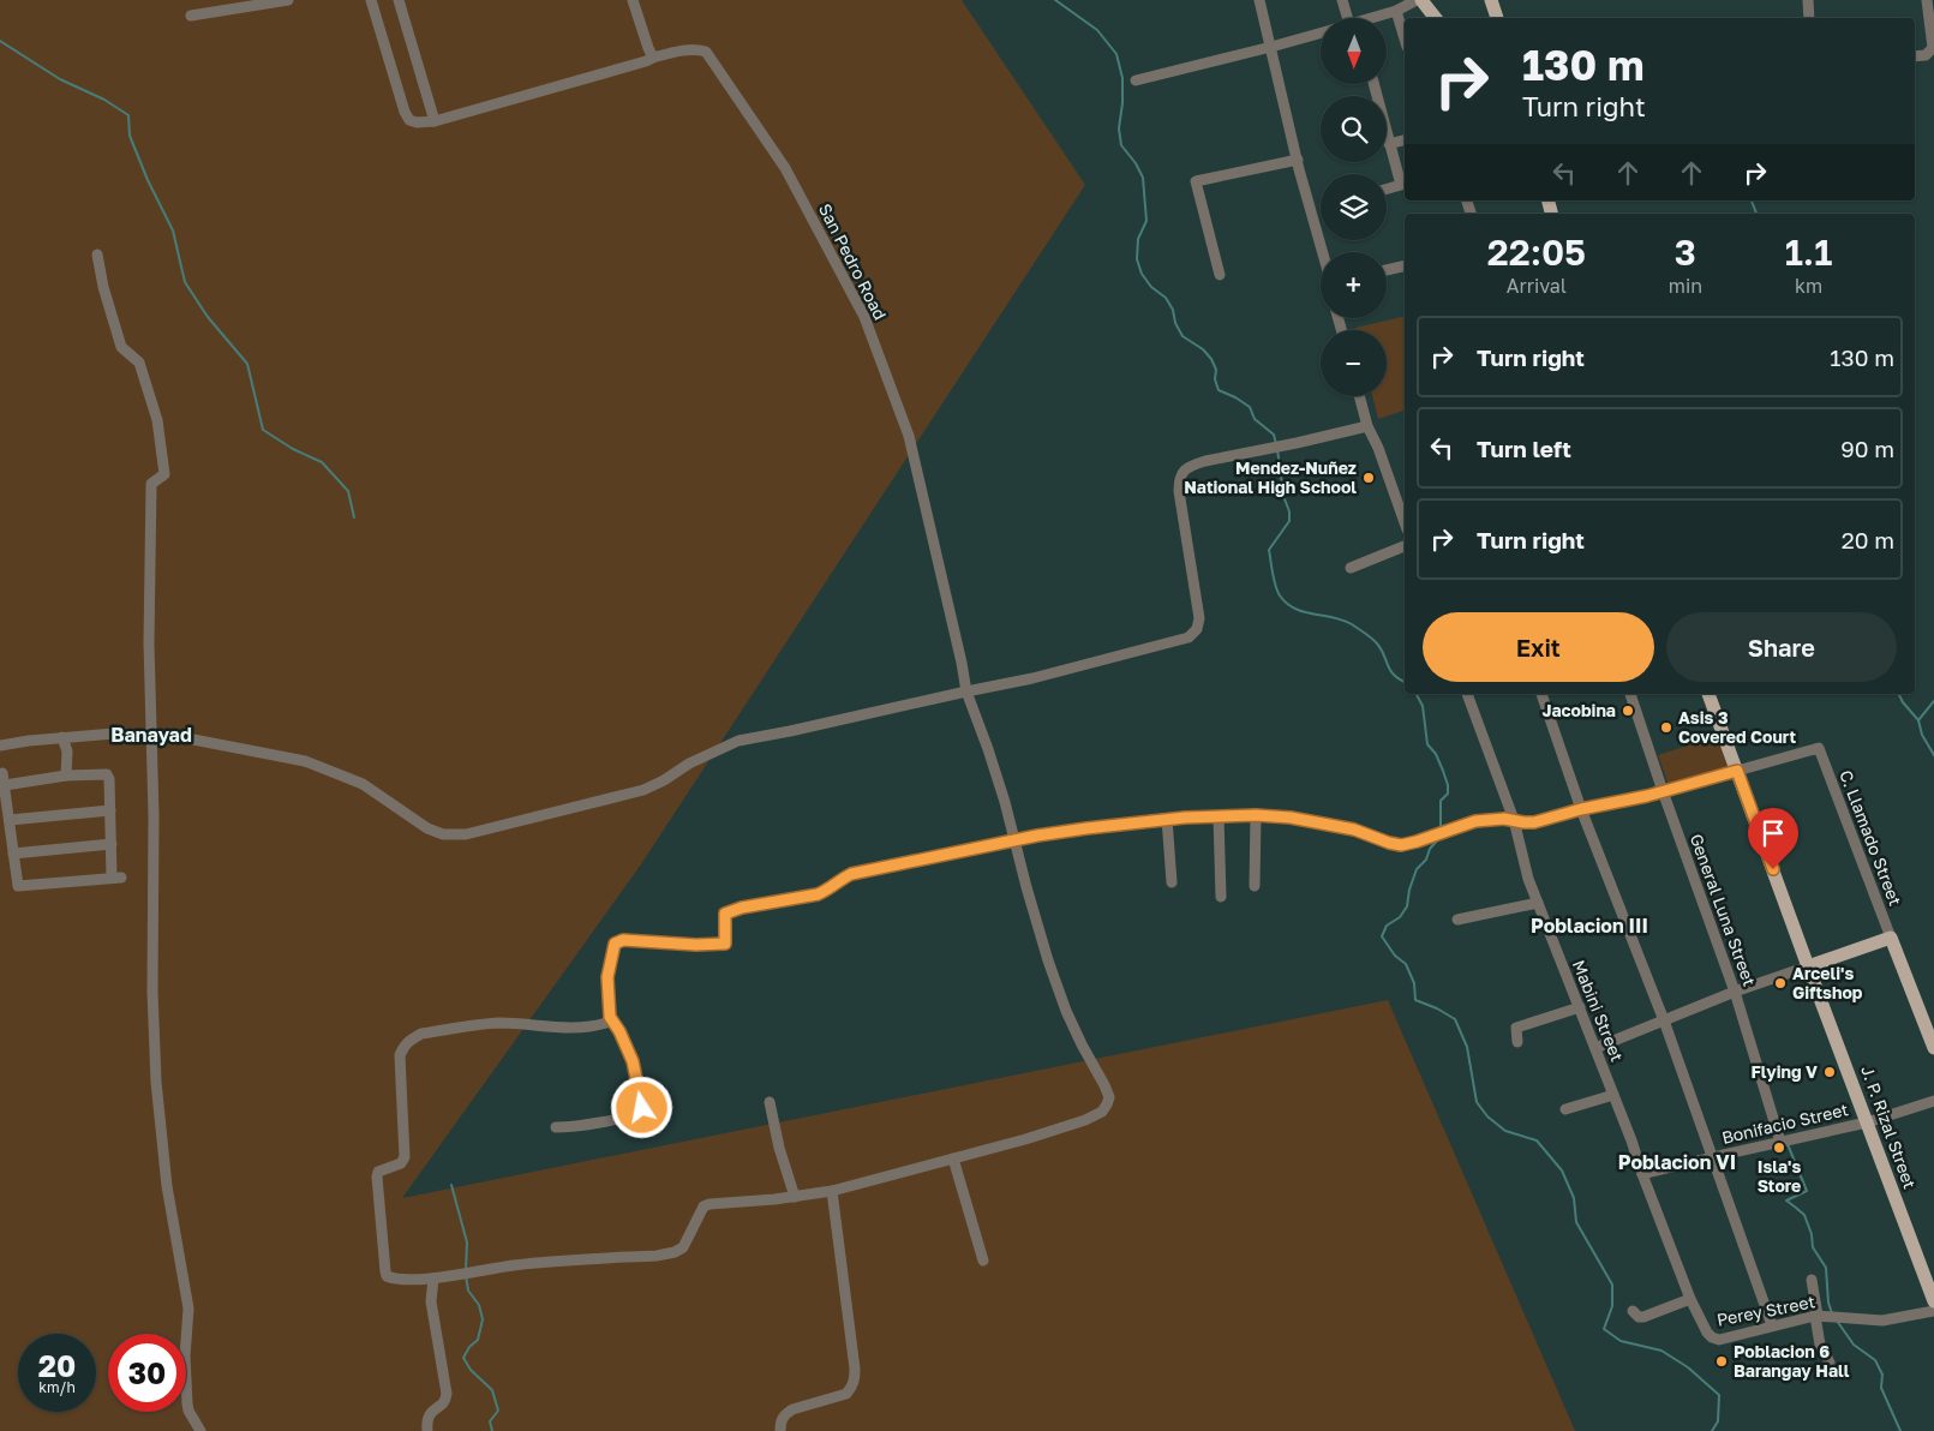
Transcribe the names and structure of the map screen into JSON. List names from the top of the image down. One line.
{"streets":{"main road":["J. P. Rizal Street"],"street":["San Pedro Road","C. Llamado Street","General Luna Street","Mabini Street","Bonifacio Street","Perey Street"]},"crossings":[["C. Llamado Street","J. P. Rizal Street"],["General Luna Street","Bonifacio Street"],["Mabini Street","Bonifacio Street"],["Mabini Street","Perey Street"],["Bonifacio Street","J. P. Rizal Street"]],"districts":["Banayad","Poblacion III","Poblacion VI"],"places":["Mendez-Nuñez National High School","Jacobina","Asis 3 Covered Court","Arceli's Giftshop","Flying V","Isla's Store","Poblacion 6 Barangay Hall"],"north":"bottom","page":{"map_buttons":["+","−"],"turn":["130 m","Turn right"],"eta":["22:05","Arrival","3","min","1.1","km"],"list":[{"name":"Turn right","value":"130 m"},{"name":"Turn left","value":"90 m"},{"name":"Turn right","value":"20 m"}],"buttons":["Exit","Share"],"speed":"20 km/h","limit":"30"}}
